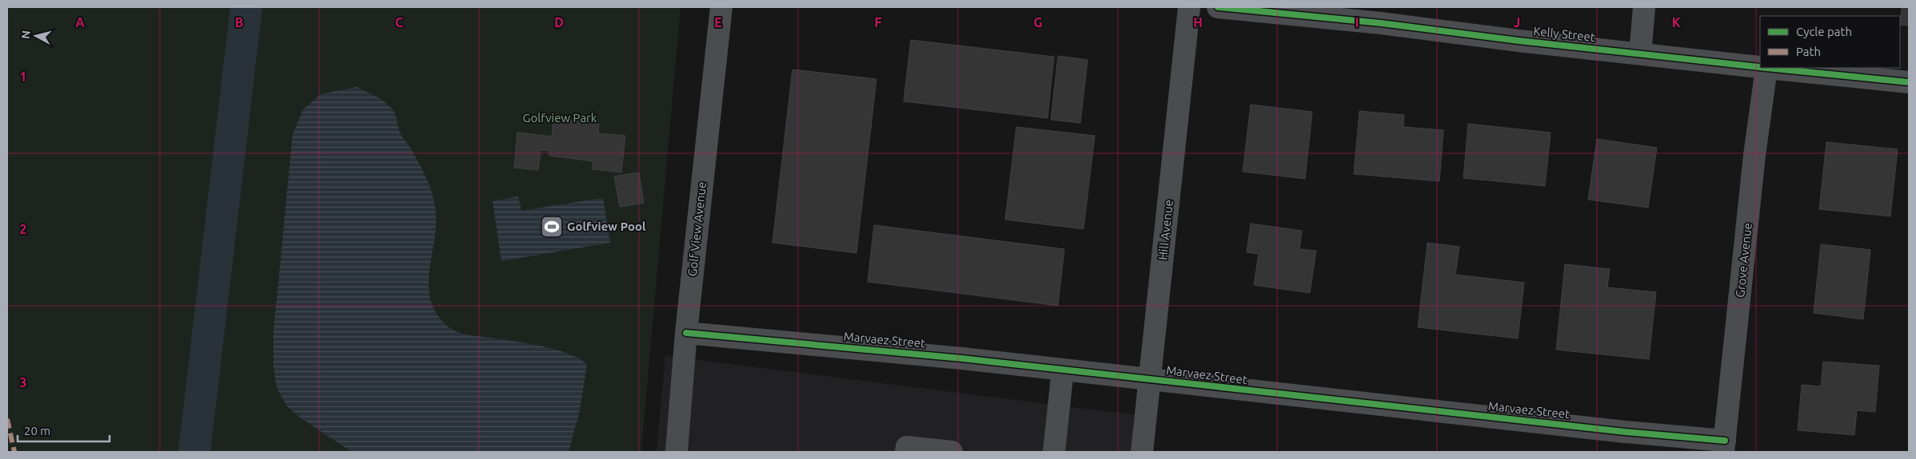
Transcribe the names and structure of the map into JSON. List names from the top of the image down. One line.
{"streets":{"street":["Kelly Street","Golf View Avenue","Hill Avenue","Grove Avenue","Marvaez Street"]},"crossings":[["Kelly Street","Grove Avenue"],["Golf View Avenue","Marvaez Street"],["Hill Avenue","Marvaez Street"],["Grove Avenue","Marvaez Street"]],"parks":["Golfview Park"],"places":{"sports":["Golfview Pool"]},"legend":["Cycle path","Path"],"scale_bar":"20 m","north":"left","grid":{"columns":["A","B","C","D","E","F","G","H","I","J","K"],"rows":["1","2","3"]}}
